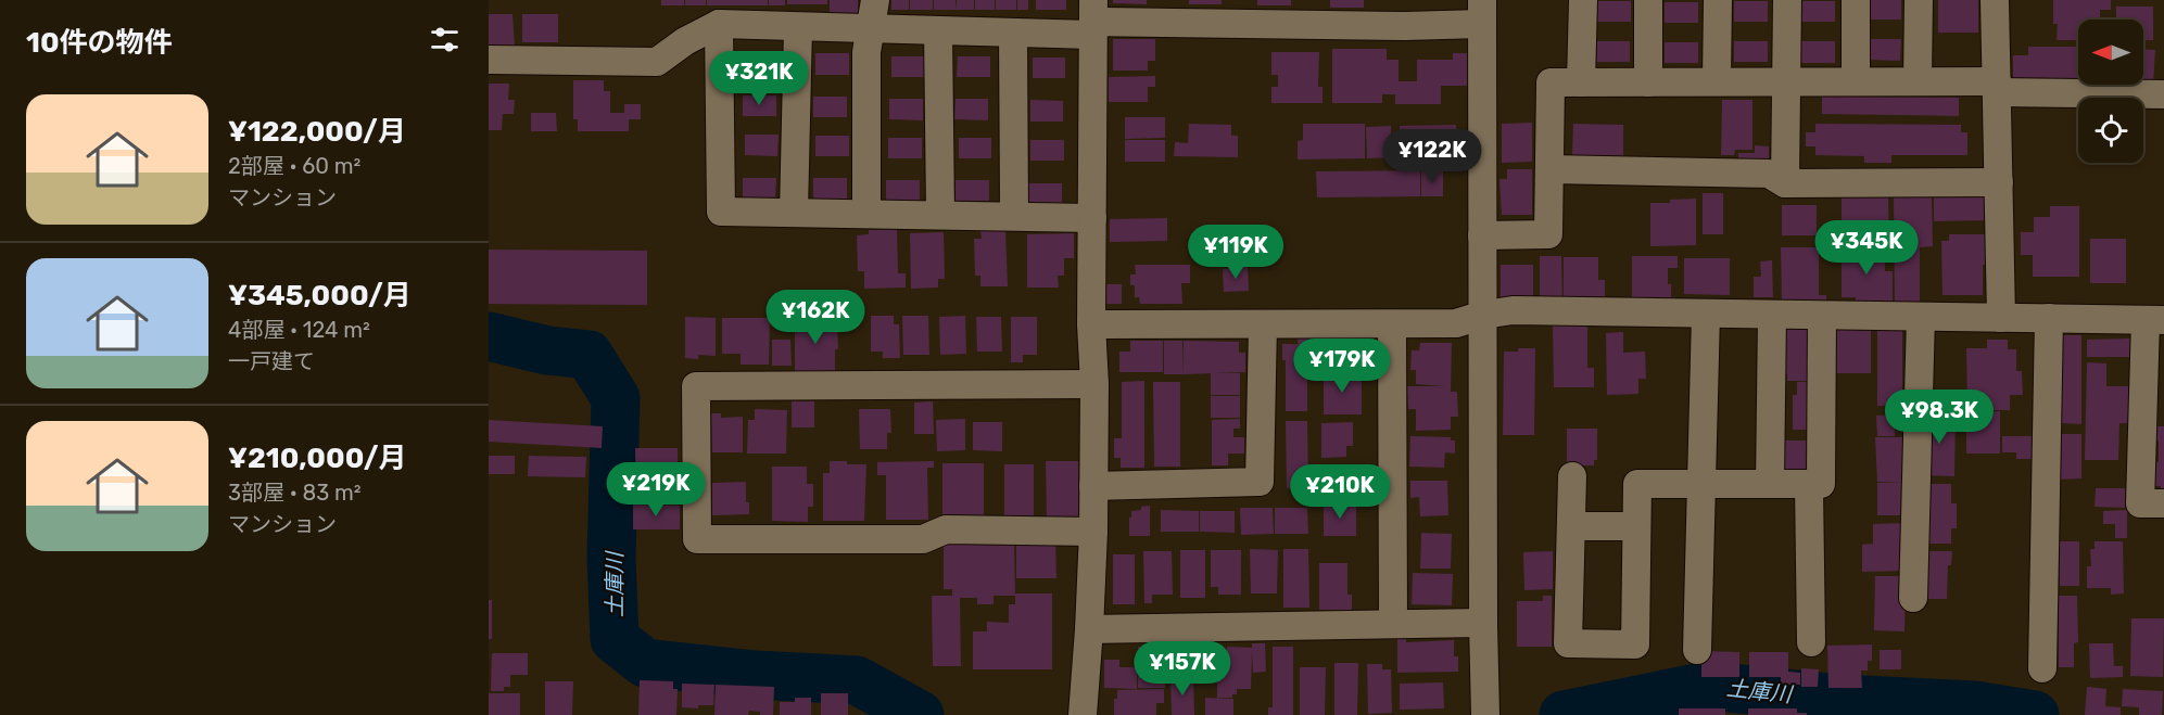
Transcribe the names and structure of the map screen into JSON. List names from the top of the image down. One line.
{"water":["土庫川"],"north":"left","page":{"heading":"10件の物件","price":["¥321K","¥122K","¥345K","¥119K","¥162K","¥179K","¥98.3K","¥219K","¥210K","¥157K"],"list":[{"name":"¥122,000/月","note":"2部屋 · 60 m² · マンション"},{"name":"¥345,000/月","note":"4部屋 · 124 m² · 一戸建て"},{"name":"¥210,000/月","note":"3部屋 · 83 m² · マンション"}]}}
